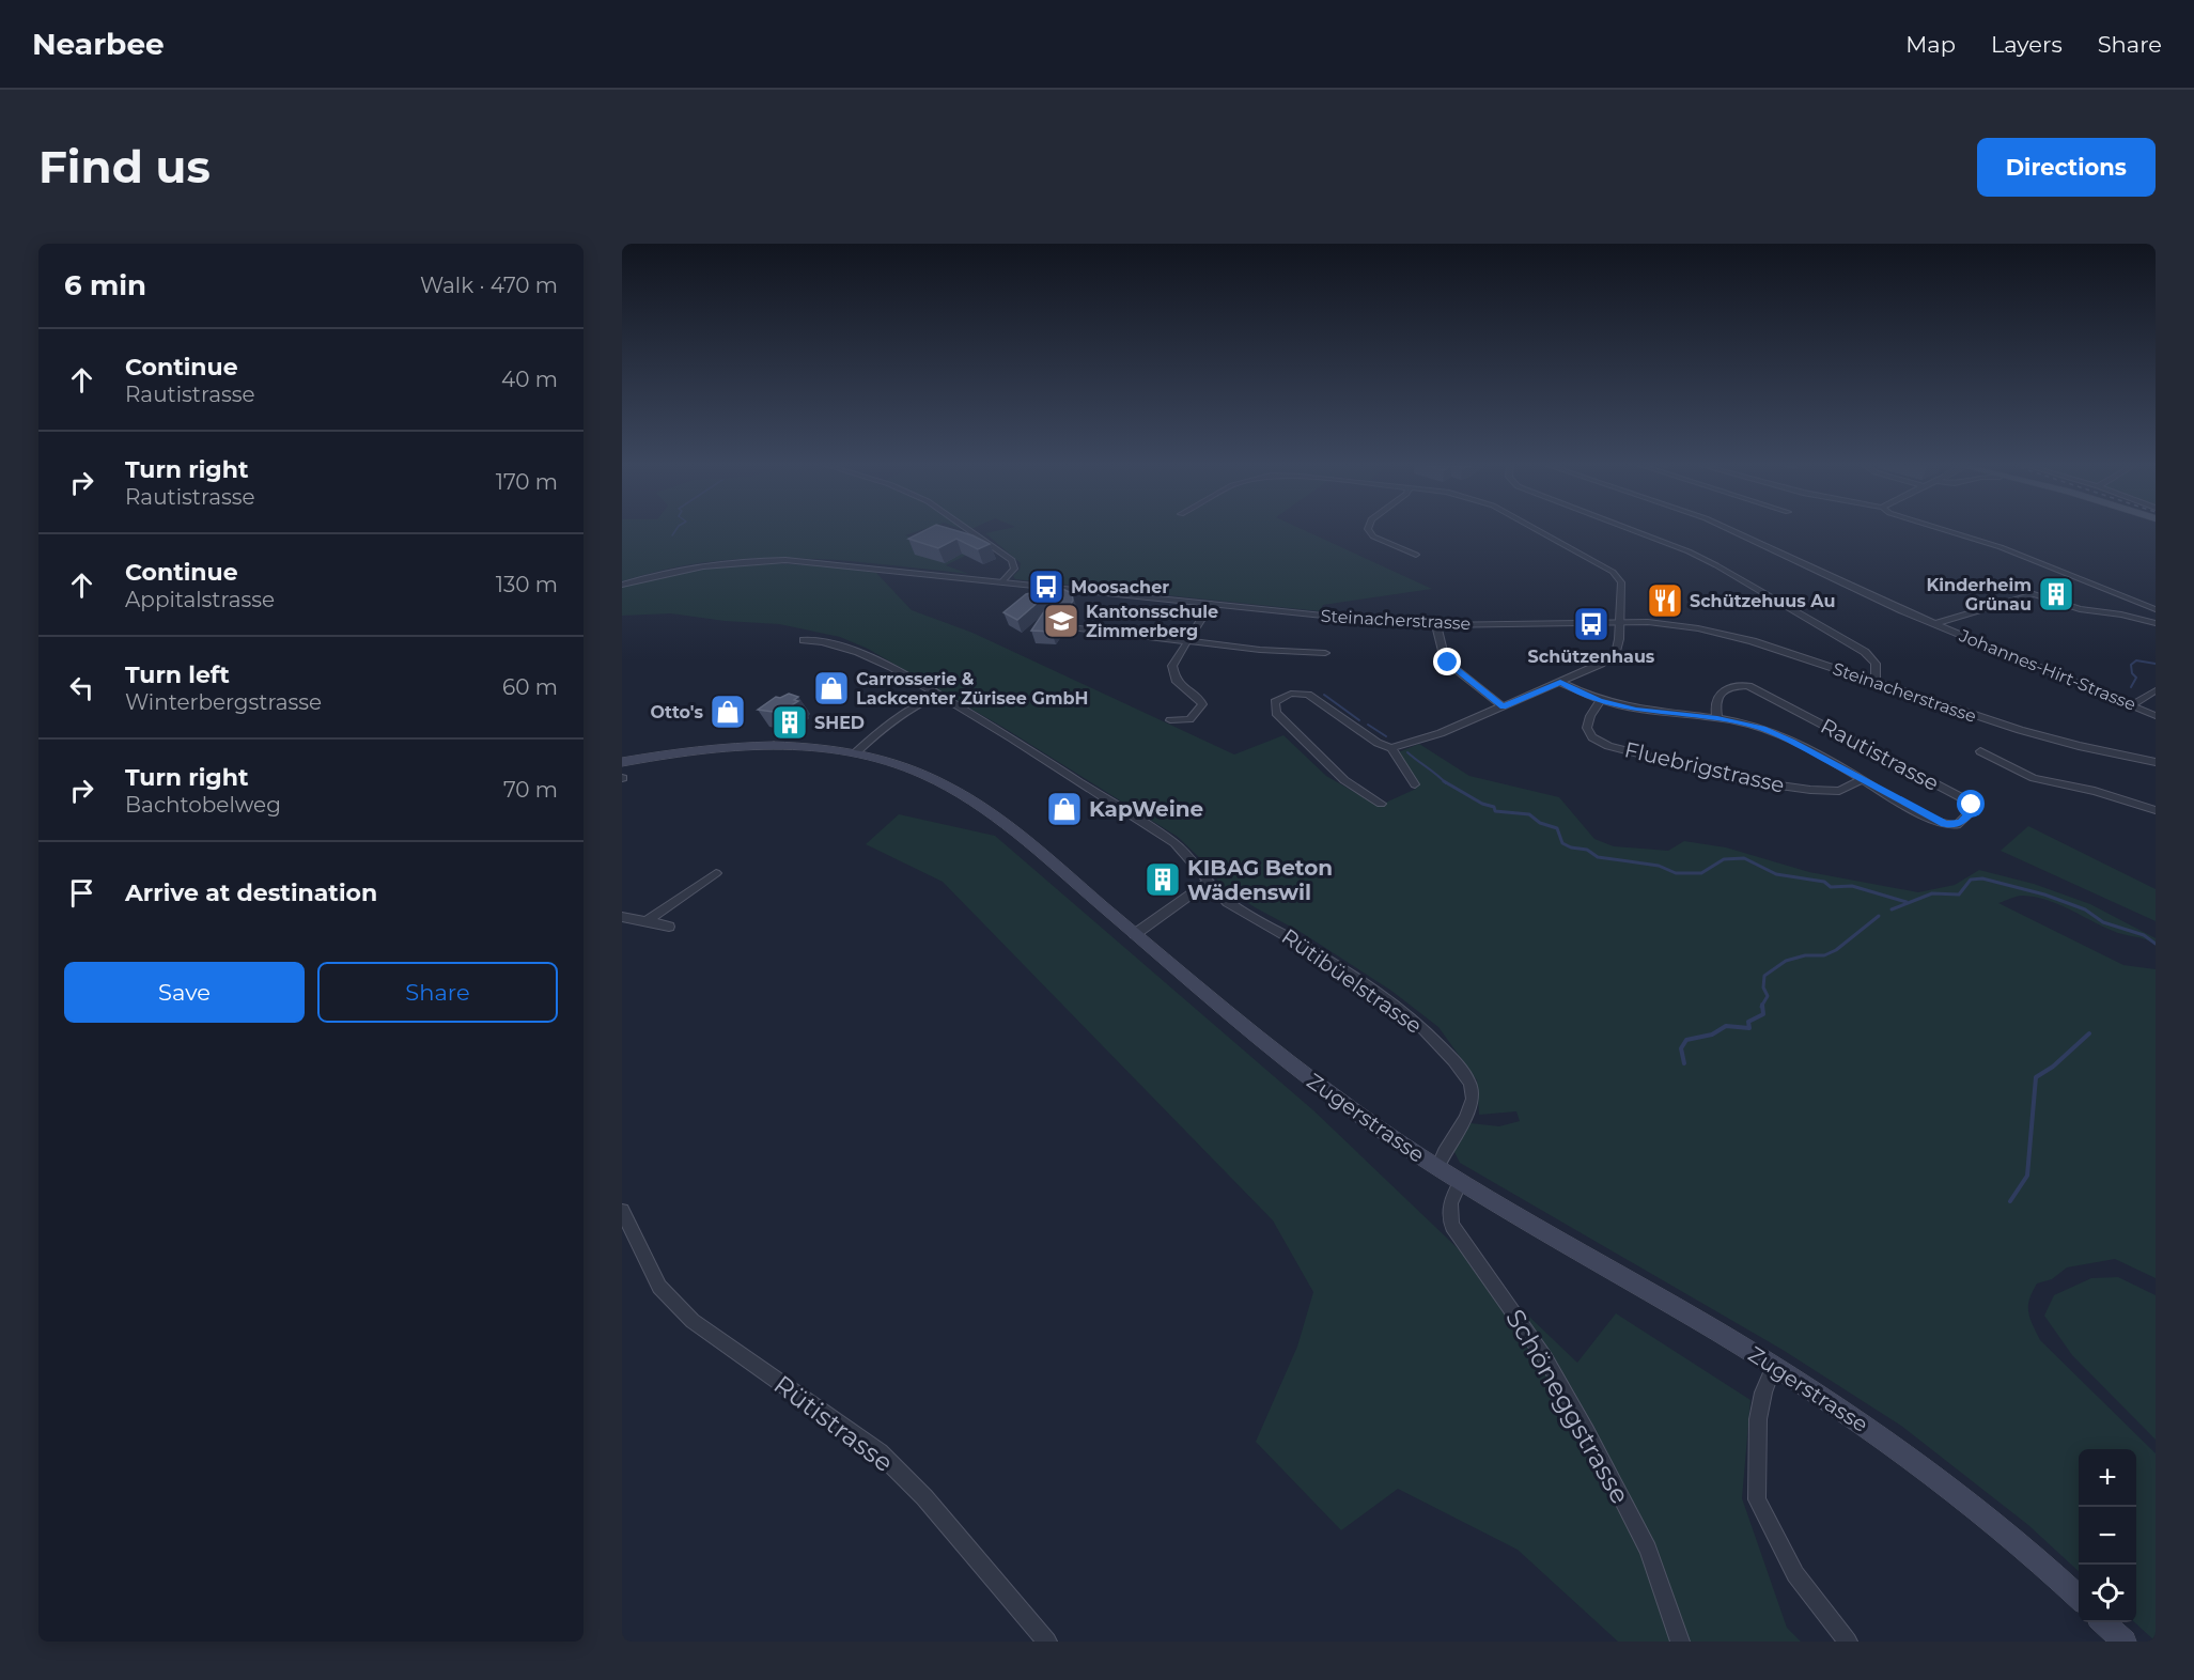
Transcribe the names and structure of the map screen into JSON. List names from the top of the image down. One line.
{"streets":{"main road":["Zugerstrasse"],"street":["Steinacherstrasse","Johannes-Hirt-Strasse","Rautistrasse","Fluebrigstrasse","Rütibüelstrasse","Schöneggstrasse","Rütistrasse"]},"crossings":[["Rautistrasse","Fluebrigstrasse"],["Rütibüelstrasse","Zugerstrasse"],["Zugerstrasse","Schöneggstrasse"]],"places":{"bus stop":["Moosacher","Schützenhaus"],"building":["Kinderheim Grünau","SHED","KIBAG Beton Wädenswil"],"restaurant":["Schützehuus Au"],"school or university":["Kantonsschule Zimmerberg"],"shop":["Carrosserie & Lackcenter Zürisee GmbH","Otto's","KapWeine"]},"page":{"header":"Nearbee","nav":["Map","Layers","Share"],"buttons":["Directions",["Save","Share"]],"title":"Find us","heading":["6 min","Walk · 470 m"],"list":[["Continue","Rautistrasse","40 m"],["Turn right","Rautistrasse","170 m"],["Continue","Appitalstrasse","130 m"],["Turn left","Winterbergstrasse","60 m"],["Turn right","Bachtobelweg","70 m"],"Arrive at destination"],"map_buttons":["+","−"]}}
